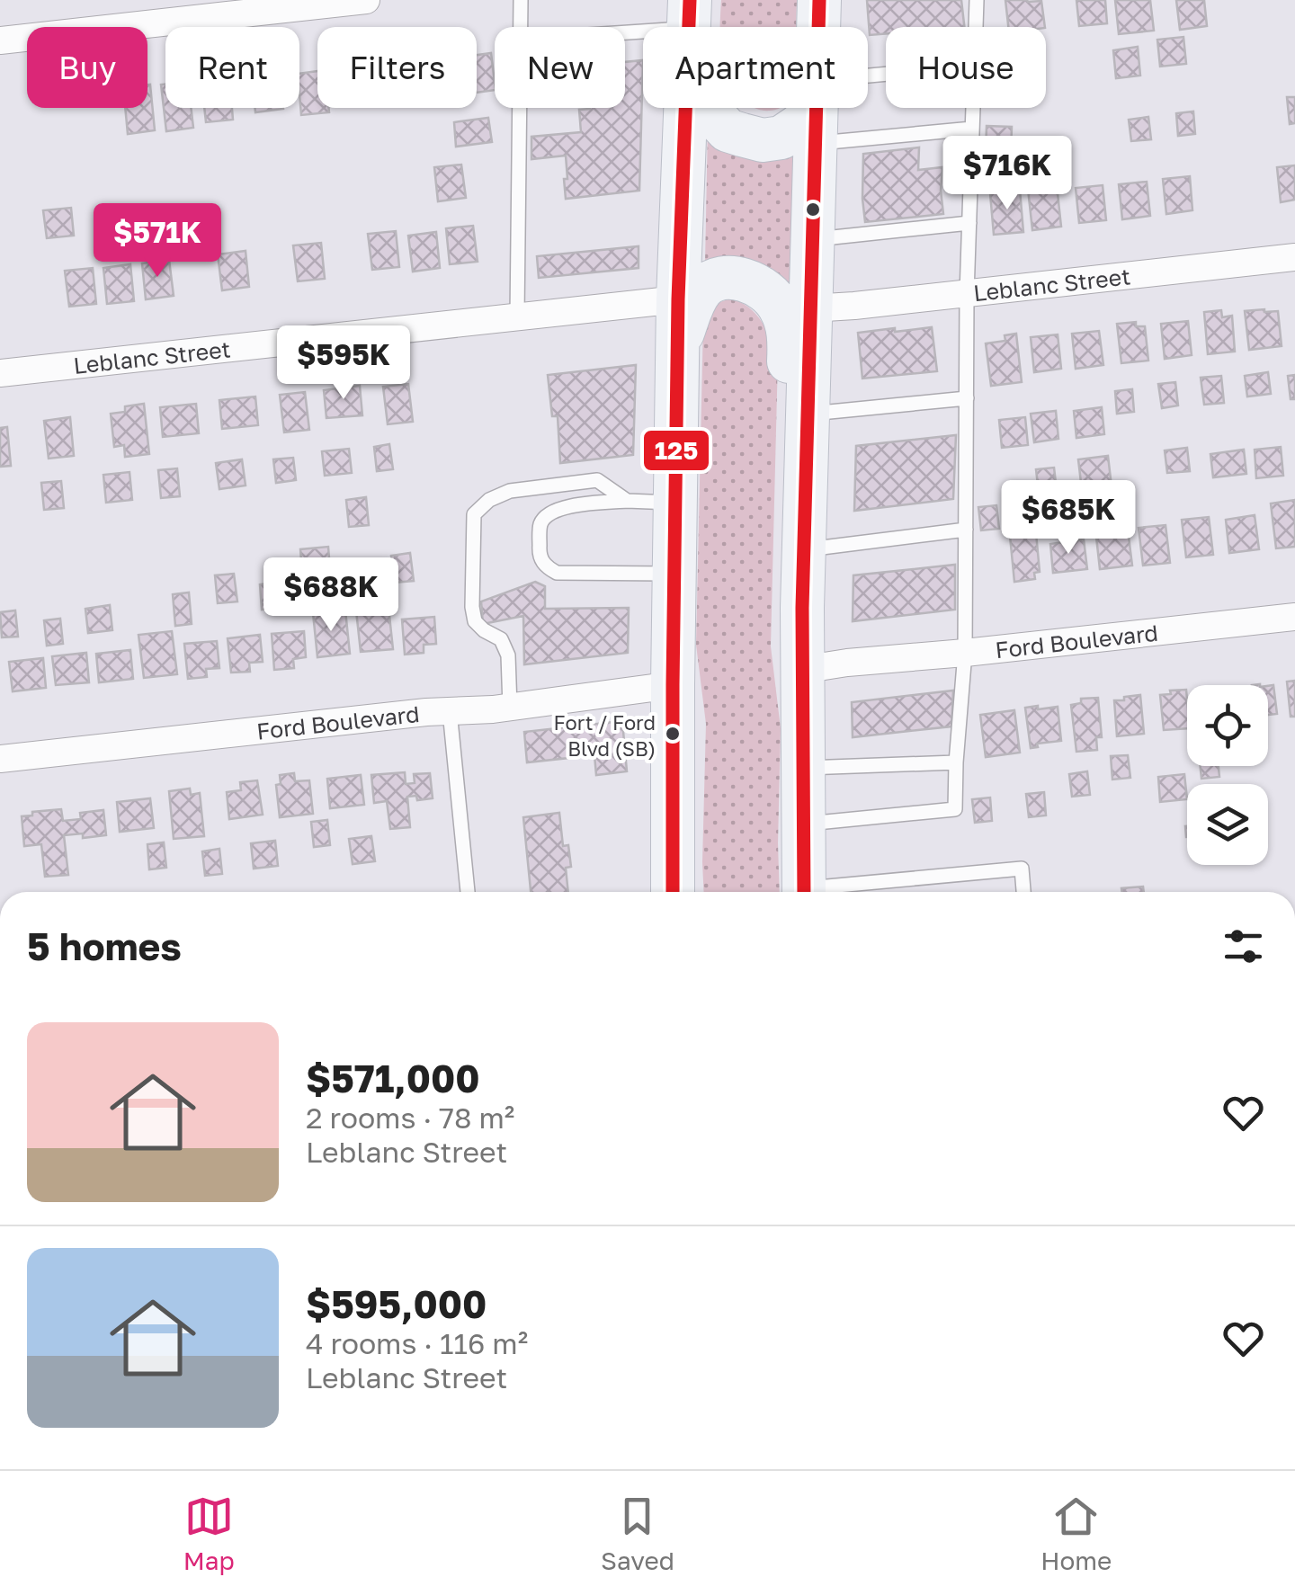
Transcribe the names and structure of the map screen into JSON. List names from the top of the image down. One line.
{"streets":{"street":["Leblanc Street","Ford Boulevard"]},"places":["Fort / Ford Blvd (SB)"],"lines":["transit line 125"],"page":{"chip":["Buy","Rent","Filters","New","Apartment","House"],"price":["$716K","$571K","$595K","$685K","$688K"],"heading":"5 homes","list":[{"name":"$571,000","note":"2 rooms · 78 m² · Leblanc Street"},{"name":"$595,000","note":"4 rooms · 116 m² · Leblanc Street"}],"tabs":["Map","Saved","Home"]}}
